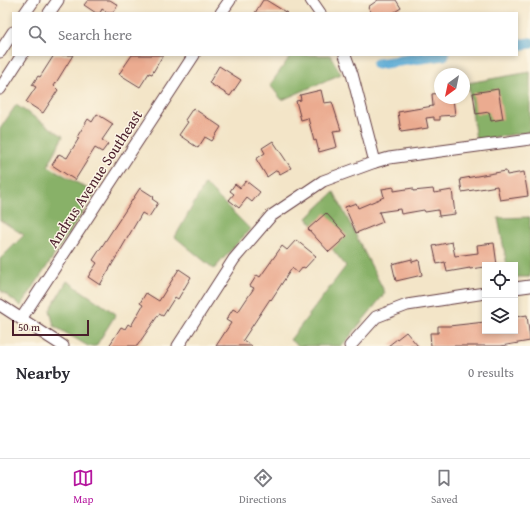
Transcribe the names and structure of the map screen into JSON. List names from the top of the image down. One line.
{"streets":{"street":["Andrus Avenue Southeast"]},"scale_bar":"50 m","north":"bottom left","page":{"search":"Search here","scale":"50 m","heading":["Nearby","0 results"],"nav":["Map","Directions","Saved"]}}
